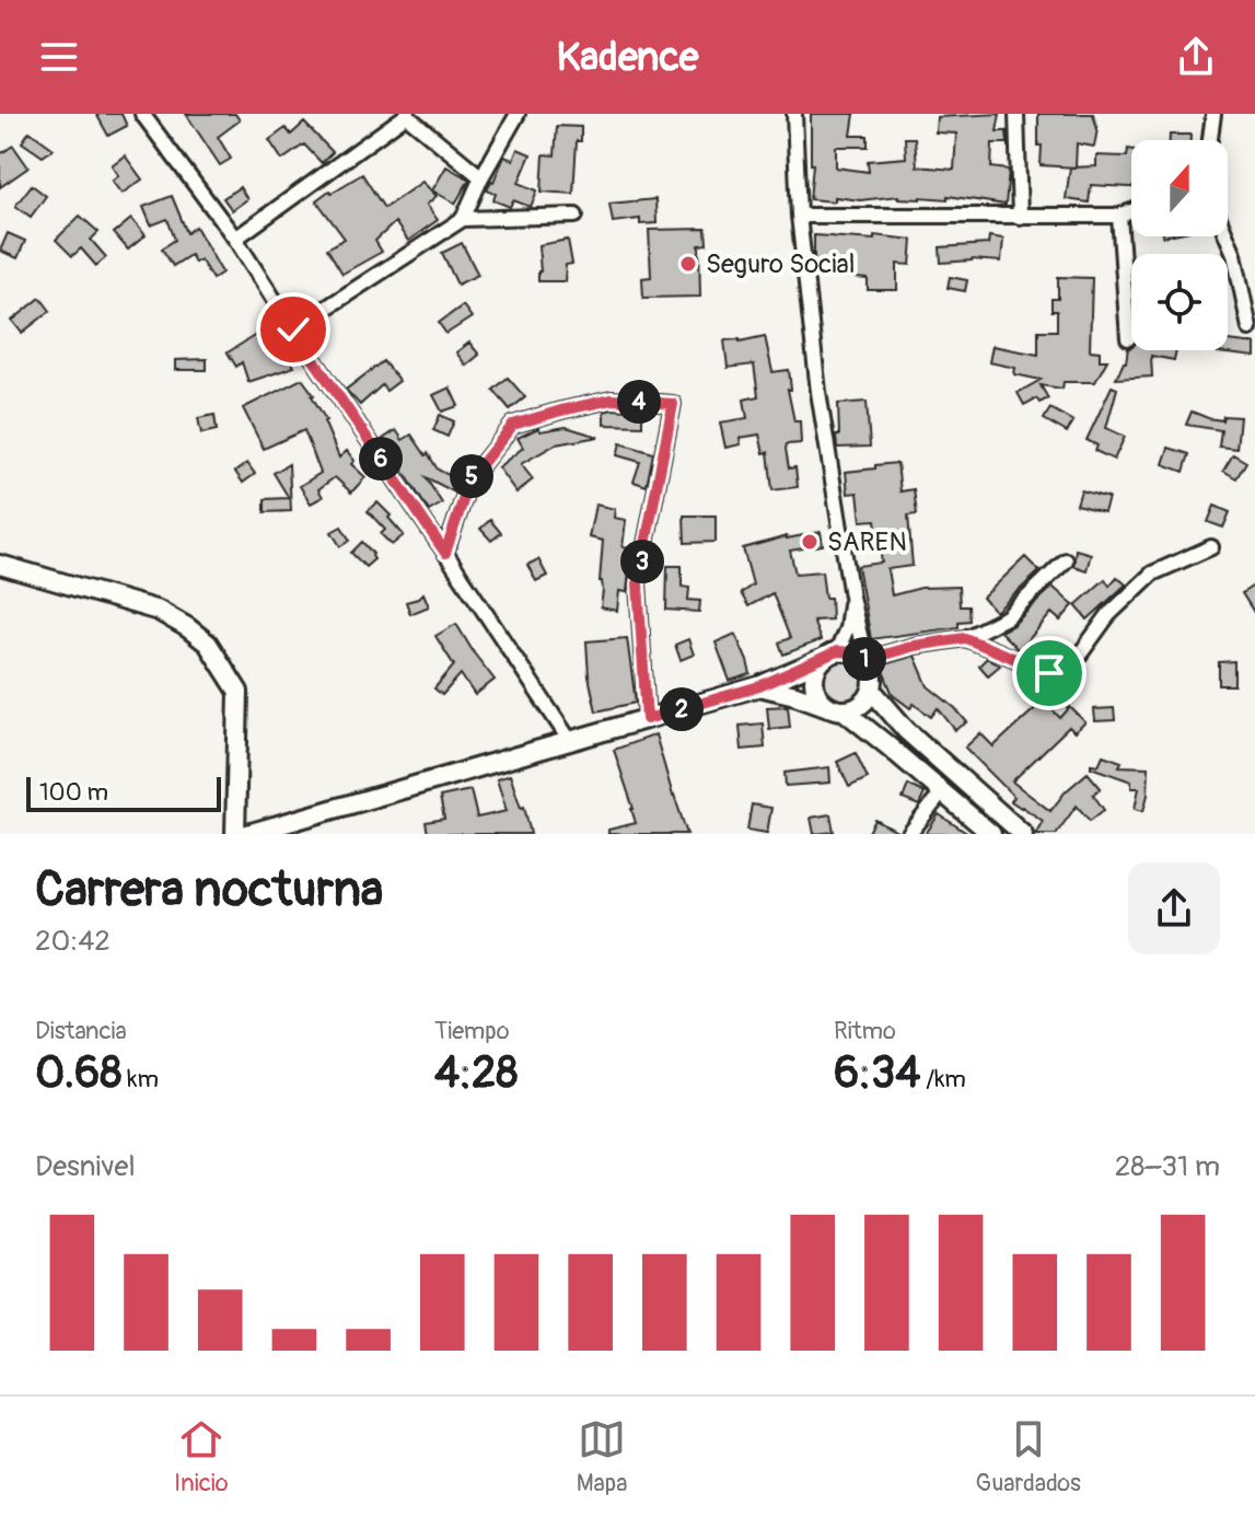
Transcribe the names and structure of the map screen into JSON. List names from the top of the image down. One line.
{"places":["Seguro Social","SAREN"],"scale_bar":"100 m","north":"top","page":{"header":"Kadence","pins":["4","6","5","3","1","2"],"scale":"100 m","heading":["Carrera nocturna","20:42"],"stats":[["Distancia","0.68 km"],["Tiempo","4:28"],["Ritmo","6:34 /km"]],"chart":["Desnivel","28–31 m"],"tabs":["Inicio","Mapa","Guardados"]}}
